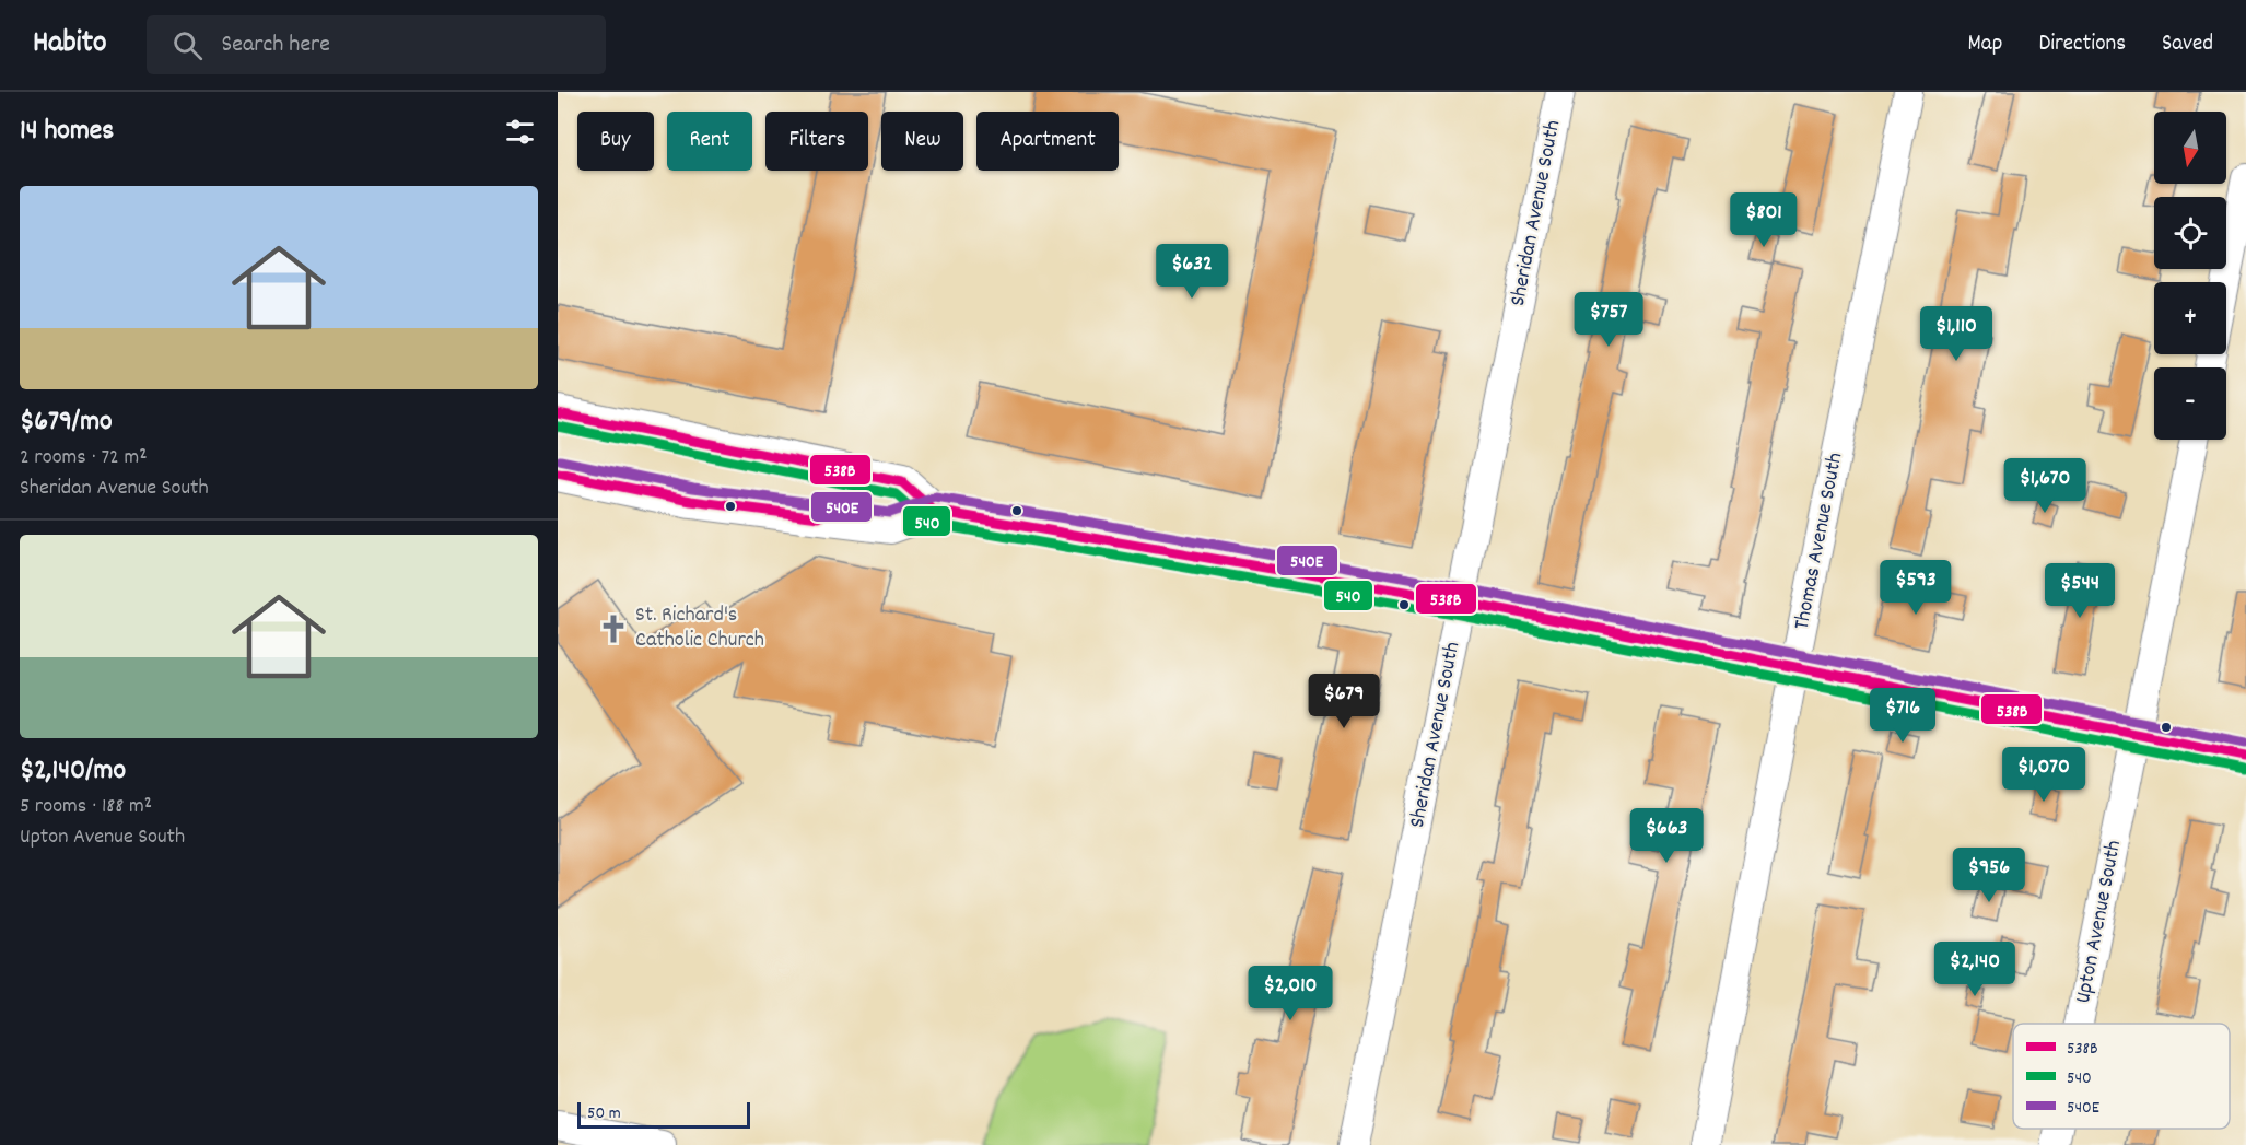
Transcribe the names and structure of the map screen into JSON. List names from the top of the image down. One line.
{"streets":{"street":["Sheridan Avenue South","Thomas Avenue South","Upton Avenue South"]},"places":{"church":["St. Richard's Catholic Church"]},"lines":["transit line 538B","transit line 540","transit line 540E"],"legend":["538B","540","540E"],"scale_bar":"50 m","north":"bottom","page":{"header":"Habito","search":"Search here","nav":["Map","Directions","Saved"],"heading":"14 homes","map_buttons":["+","−"],"chip":["Buy","Rent","Filters","New","Apartment"],"list":[{"name":"$679/mo","note":"2 rooms · 72 m² · Sheridan Avenue South"},{"name":"$2,140/mo","note":"5 rooms · 188 m² · Upton Avenue South"}],"price":["$801","$632","$757","$1,110","$1,670","$593","$544","$679","$716","$1,070","$663","$956","$2,140","$2,010"],"scale":"50 m"}}
